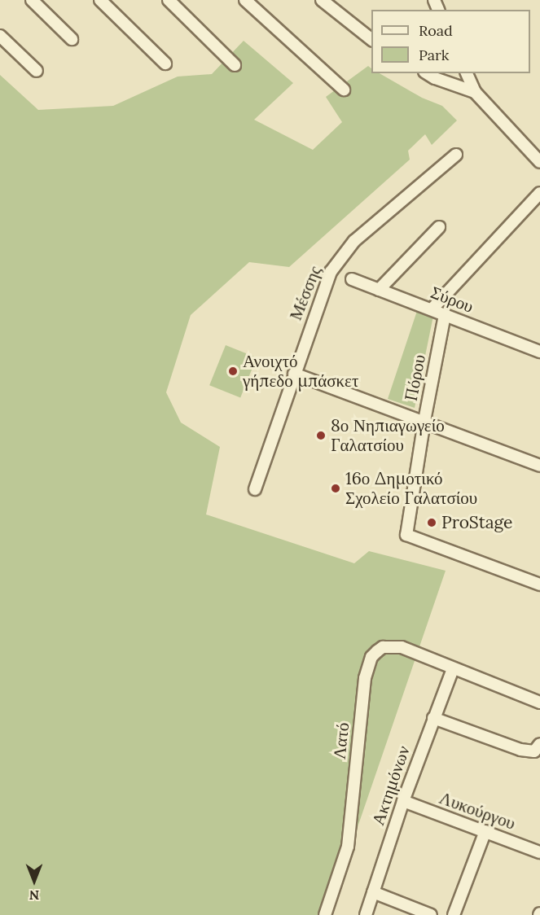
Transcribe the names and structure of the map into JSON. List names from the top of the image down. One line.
{"streets":{"street":["Μέσσης","Σύρου","Πόρου","Λατό","Ακτημόνων","Λυκούργου"]},"crossings":[["Σύρου","Πόρου"],["Λατό","Ακτημόνων"],["Ακτημόνων","Λυκούργου"]],"places":["Ανοιχτό γήπεδο μπάσκετ","8ο Νηπιαγωγείο Γαλατσίου","16ο Δημοτικό Σχολείο Γαλατσίου","ProStage"],"legend":["Road","Park"],"north":"bottom"}
